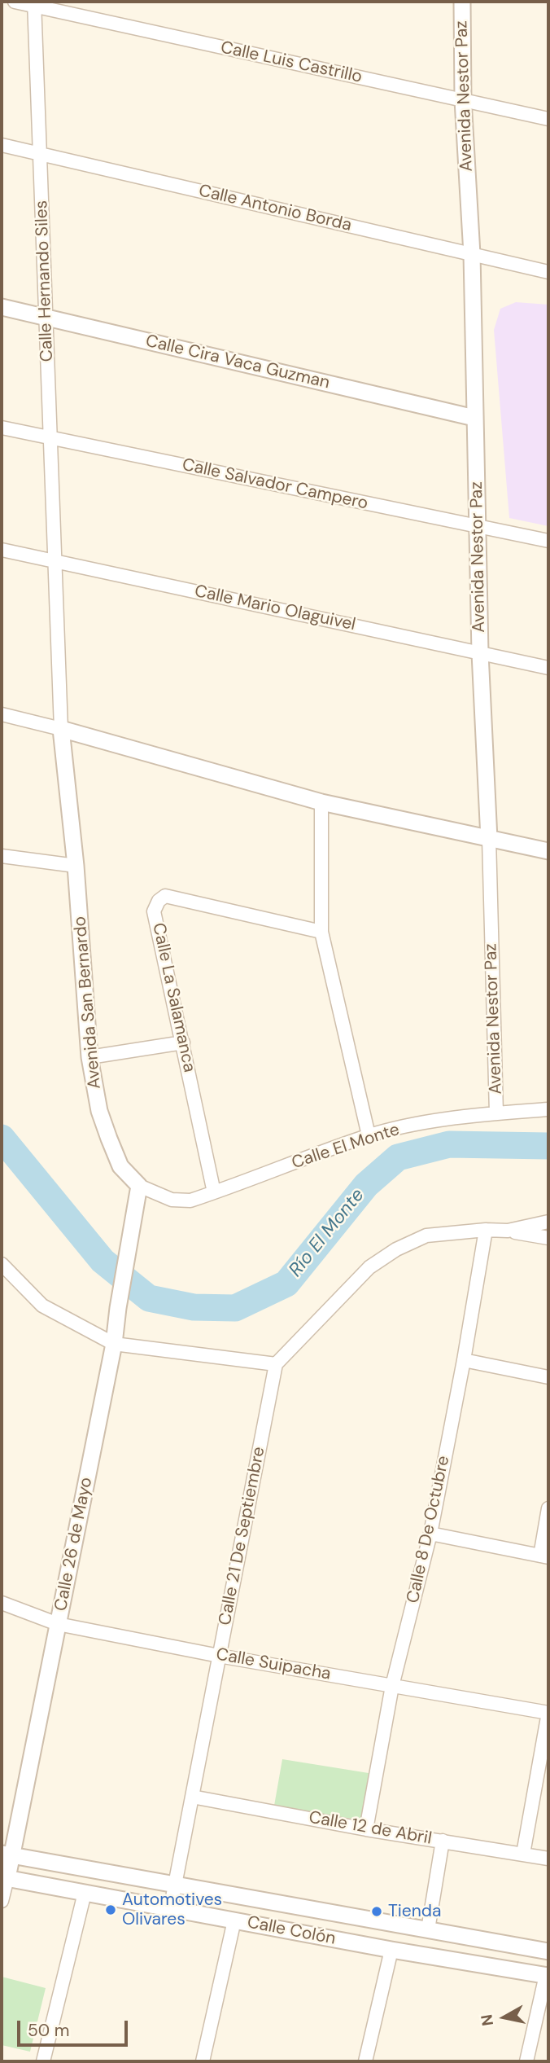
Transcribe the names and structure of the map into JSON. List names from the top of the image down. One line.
{"streets":{"street":["Calle Luis Castrillo","Avenida Nestor Paz","Calle Antonio Borda","Calle Hernando Siles","Calle Cira Vaca Guzman","Calle Salvador Campero","Calle Mario Olaguivel","Calle La Salamanca","Avenida San Bernardo","Calle El Monte","Calle 8 De Octubre","Calle 21 De Septiembre","Calle 26 de Mayo","Calle Suipacha","Calle 12 de Abril","Calle Colón"]},"crossings":[["Calle Luis Castrillo","Avenida Nestor Paz"],["Calle Luis Castrillo","Calle Hernando Siles"],["Avenida Nestor Paz","Calle Antonio Borda"],["Avenida Nestor Paz","Calle Cira Vaca Guzman"],["Avenida Nestor Paz","Calle Salvador Campero"],["Avenida Nestor Paz","Calle Mario Olaguivel"],["Avenida Nestor Paz","Calle El Monte"],["Calle Antonio Borda","Calle Hernando Siles"],["Calle Hernando Siles","Calle Cira Vaca Guzman"],["Calle Hernando Siles","Calle Salvador Campero"],["Calle Hernando Siles","Calle Mario Olaguivel"],["Calle Hernando Siles","Avenida San Bernardo"],["Calle Mario Olaguivel","Avenida San Bernardo"],["Calle La Salamanca","Avenida San Bernardo"],["Calle La Salamanca","Calle El Monte"],["Avenida San Bernardo","Calle El Monte"],["Avenida San Bernardo","Calle 26 de Mayo"],["Calle 8 De Octubre","Calle Suipacha"],["Calle 8 De Octubre","Calle 12 de Abril"],["Calle 21 De Septiembre","Calle Suipacha"],["Calle 21 De Septiembre","Calle 12 de Abril"],["Calle 21 De Septiembre","Calle Colón"],["Calle 26 de Mayo","Calle Suipacha"],["Calle 26 de Mayo","Calle Colón"]],"water":["Río El Monte"],"places":["Automotives Olivares","Tienda"],"scale_bar":"50 m","north":"left"}
